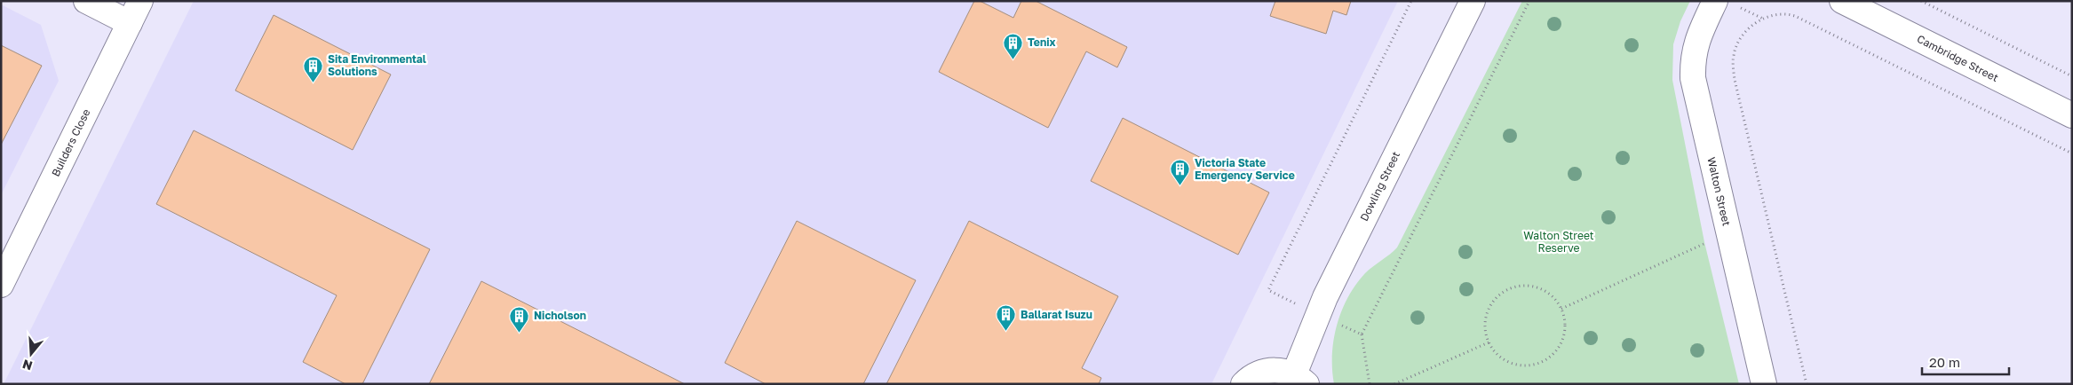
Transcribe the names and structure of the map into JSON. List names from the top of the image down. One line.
{"streets":{"street":["Cambridge Street","Builders Close","Dowling Street","Walton Street"]},"parks":["Walton Street Reserve"],"places":{"building":["Tenix","Sita Environmental Solutions","Victoria State Emergency Service","Ballarat Isuzu","Nicholson"]},"scale_bar":"20 m","north":"bottom"}
